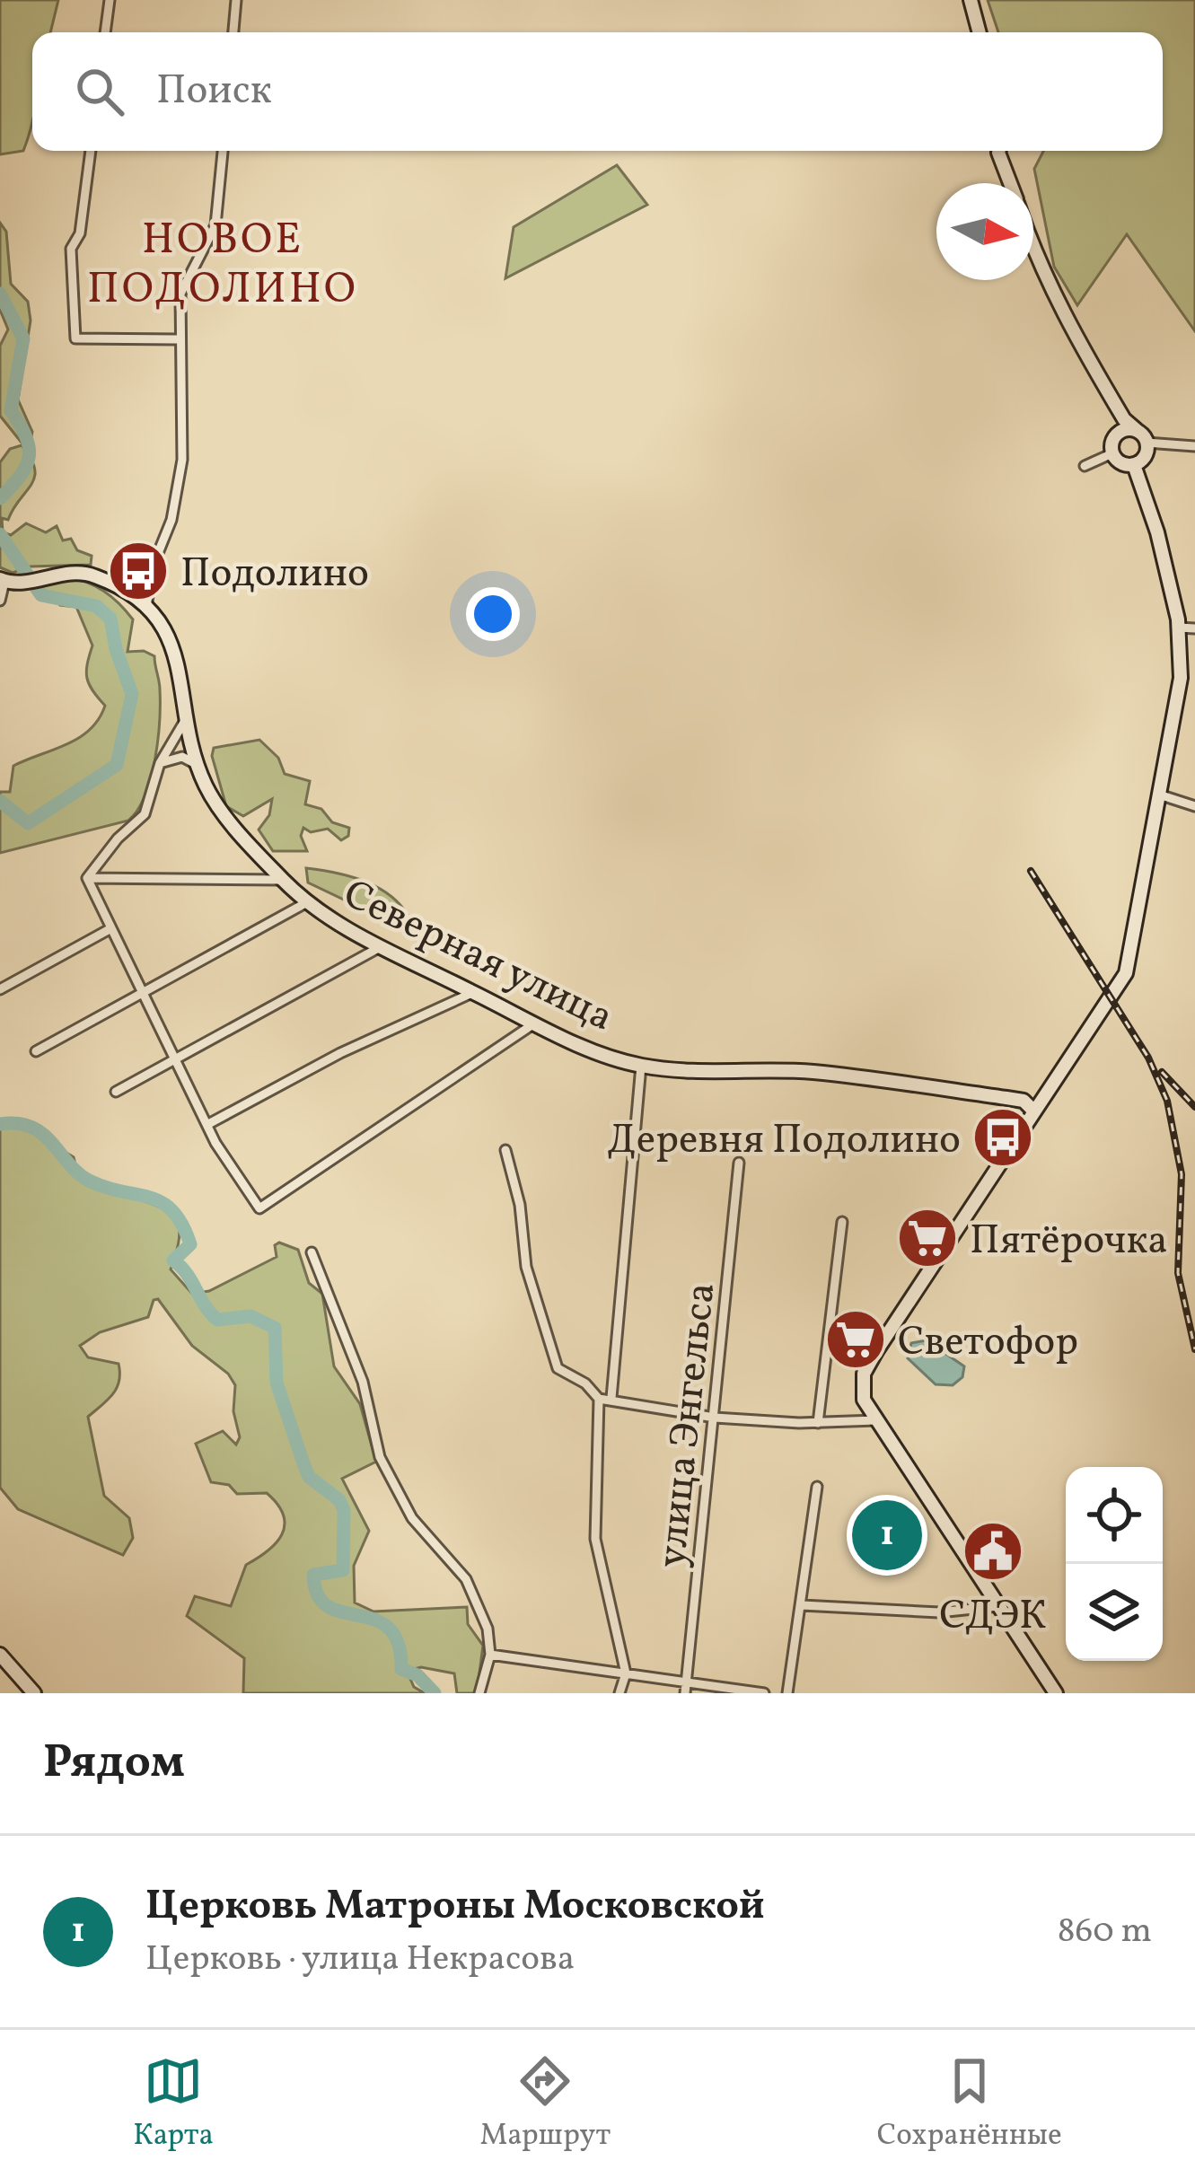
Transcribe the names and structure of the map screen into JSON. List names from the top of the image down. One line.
{"streets":{"street":["Северная улица","улица Энгельса"]},"districts":["НОВОЕ ПОДОЛИНО"],"places":{"bus stop":["Подолино","Деревня Подолино"],"supermarket":["Пятёрочка","Светофор"],"public building":["СДЭК"]},"north":"right","page":{"search":"Поиск","pins":"1","heading":"Рядом","list":[{"mark":"1","name":"Церковь Матроны Московской","note":"Церковь · улица Некрасова","value":"860 m"}],"nav":["Карта","Маршрут","Сохранённые"]}}
